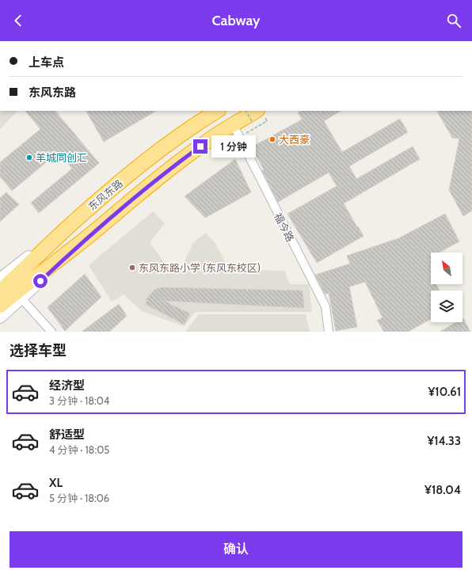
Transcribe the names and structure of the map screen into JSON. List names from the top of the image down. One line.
{"streets":{"highway":["东风东路"],"street":["福今路"]},"crossings":[["东风东路","福今路"]],"places":["大西豪","羊城同创汇","东风东路小学 (东风东校区)"],"north":"top left","page":{"header":"Cabway","banner":["上车点","东风东路"],"bubble":"1 分钟","heading":"选择车型","list":[{"name":"经济型","note":"3 分钟 · 18:04","value":"¥10.61"},{"name":"舒适型","note":"4 分钟 · 18:05","value":"¥14.33"},{"name":"XL","note":"5 分钟 · 18:06","value":"¥18.04"}],"buttons":"确认"}}
